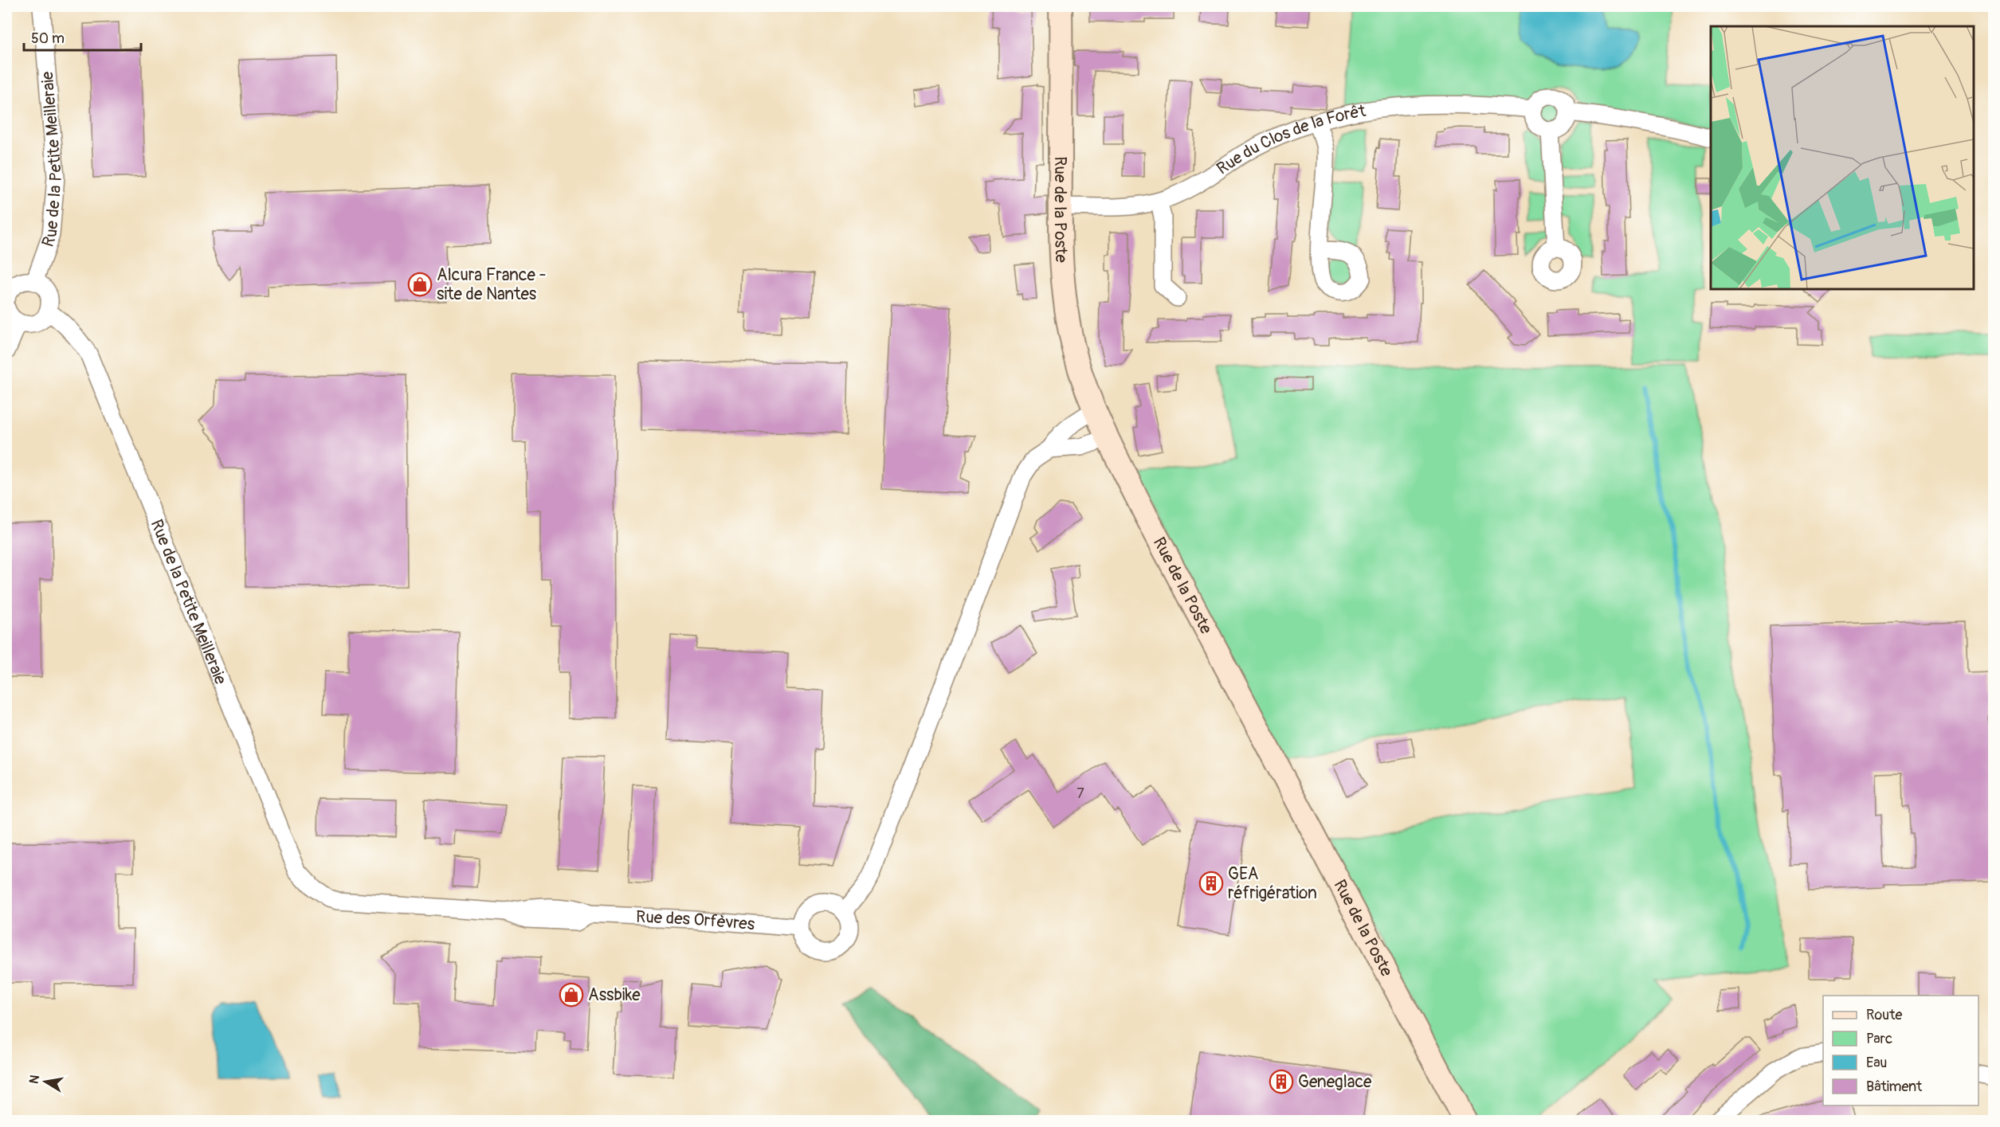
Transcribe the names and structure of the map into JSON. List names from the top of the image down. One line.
{"streets":{"street":["Rue du Clos de la Forêt","Rue de la Petite Meilleraie","Rue de la Poste","Rue des Orfèvres"]},"crossings":[["Rue du Clos de la Forêt","Rue de la Poste"],["Rue de la Petite Meilleraie","Rue des Orfèvres"]],"places":{"shop":["Alcura France - site de Nantes","Assbike"],"building":["GEA réfrigération","Geneglace"]},"house_numbers":["7"],"legend":["Route","Parc","Eau","Bâtiment"],"scale_bar":"50 m","north":"left"}
